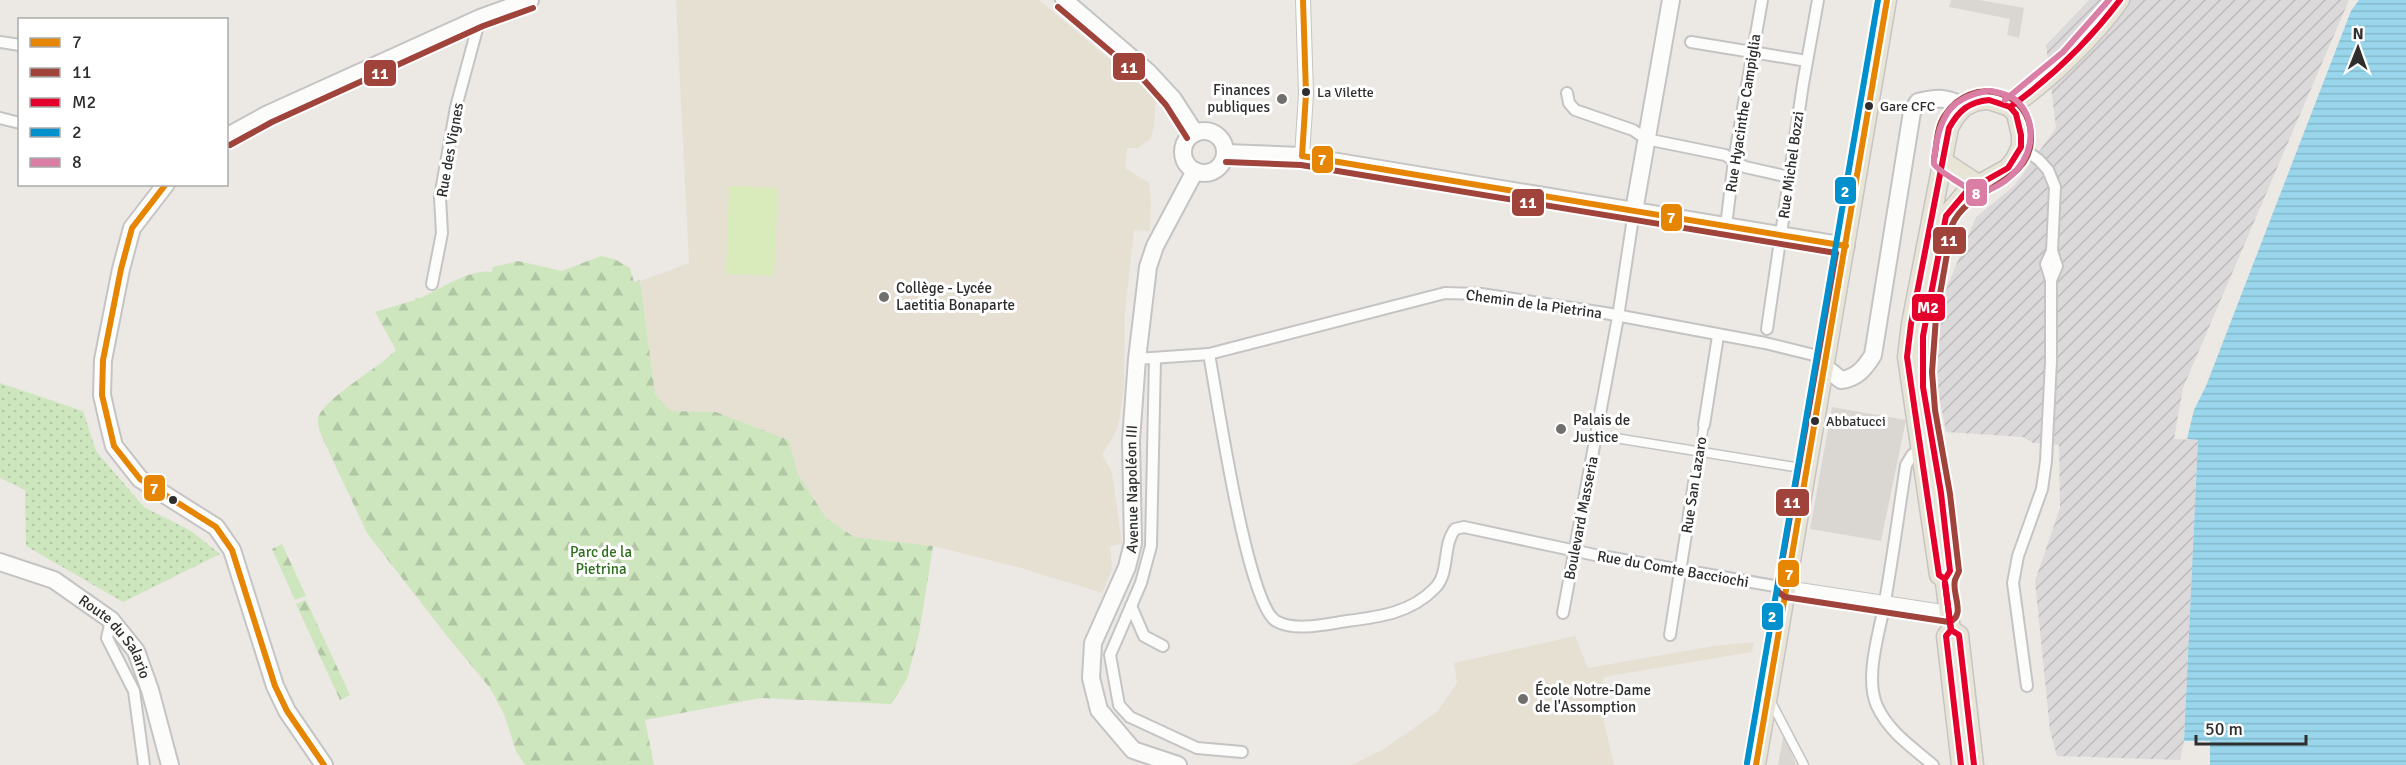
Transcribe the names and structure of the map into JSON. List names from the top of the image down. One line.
{"streets":{"main road":["Avenue Napoléon III","Route du Salario"],"street":["Rue Hyacinthe Campiglia","Rue des Vignes","Rue Michel Bozzi","Chemin de la Pietrina","Rue San Lazaro","Boulevard Masseria","Rue du Comte Bacciochi"]},"crossings":[["Chemin de la Pietrina","Rue San Lazaro"],["Chemin de la Pietrina","Avenue Napoléon III"],["Chemin de la Pietrina","Boulevard Masseria"],["Chemin de la Pietrina","Rue du Comte Bacciochi"],["Rue San Lazaro","Rue du Comte Bacciochi"],["Boulevard Masseria","Rue du Comte Bacciochi"]],"parks":["Parc de la Pietrina"],"places":["La Vilette","Finances publiques","Gare CFC","Collège - Lycée Laetitia Bonaparte","Abbatucci","Palais de Justice","École Notre-Dame de l'Assomption"],"lines":["transit line 7","transit line M2","transit line 2","transit line 8","transit line 11"],"legend":["7","11","M2","2","8"],"scale_bar":"50 m","north":"top"}
